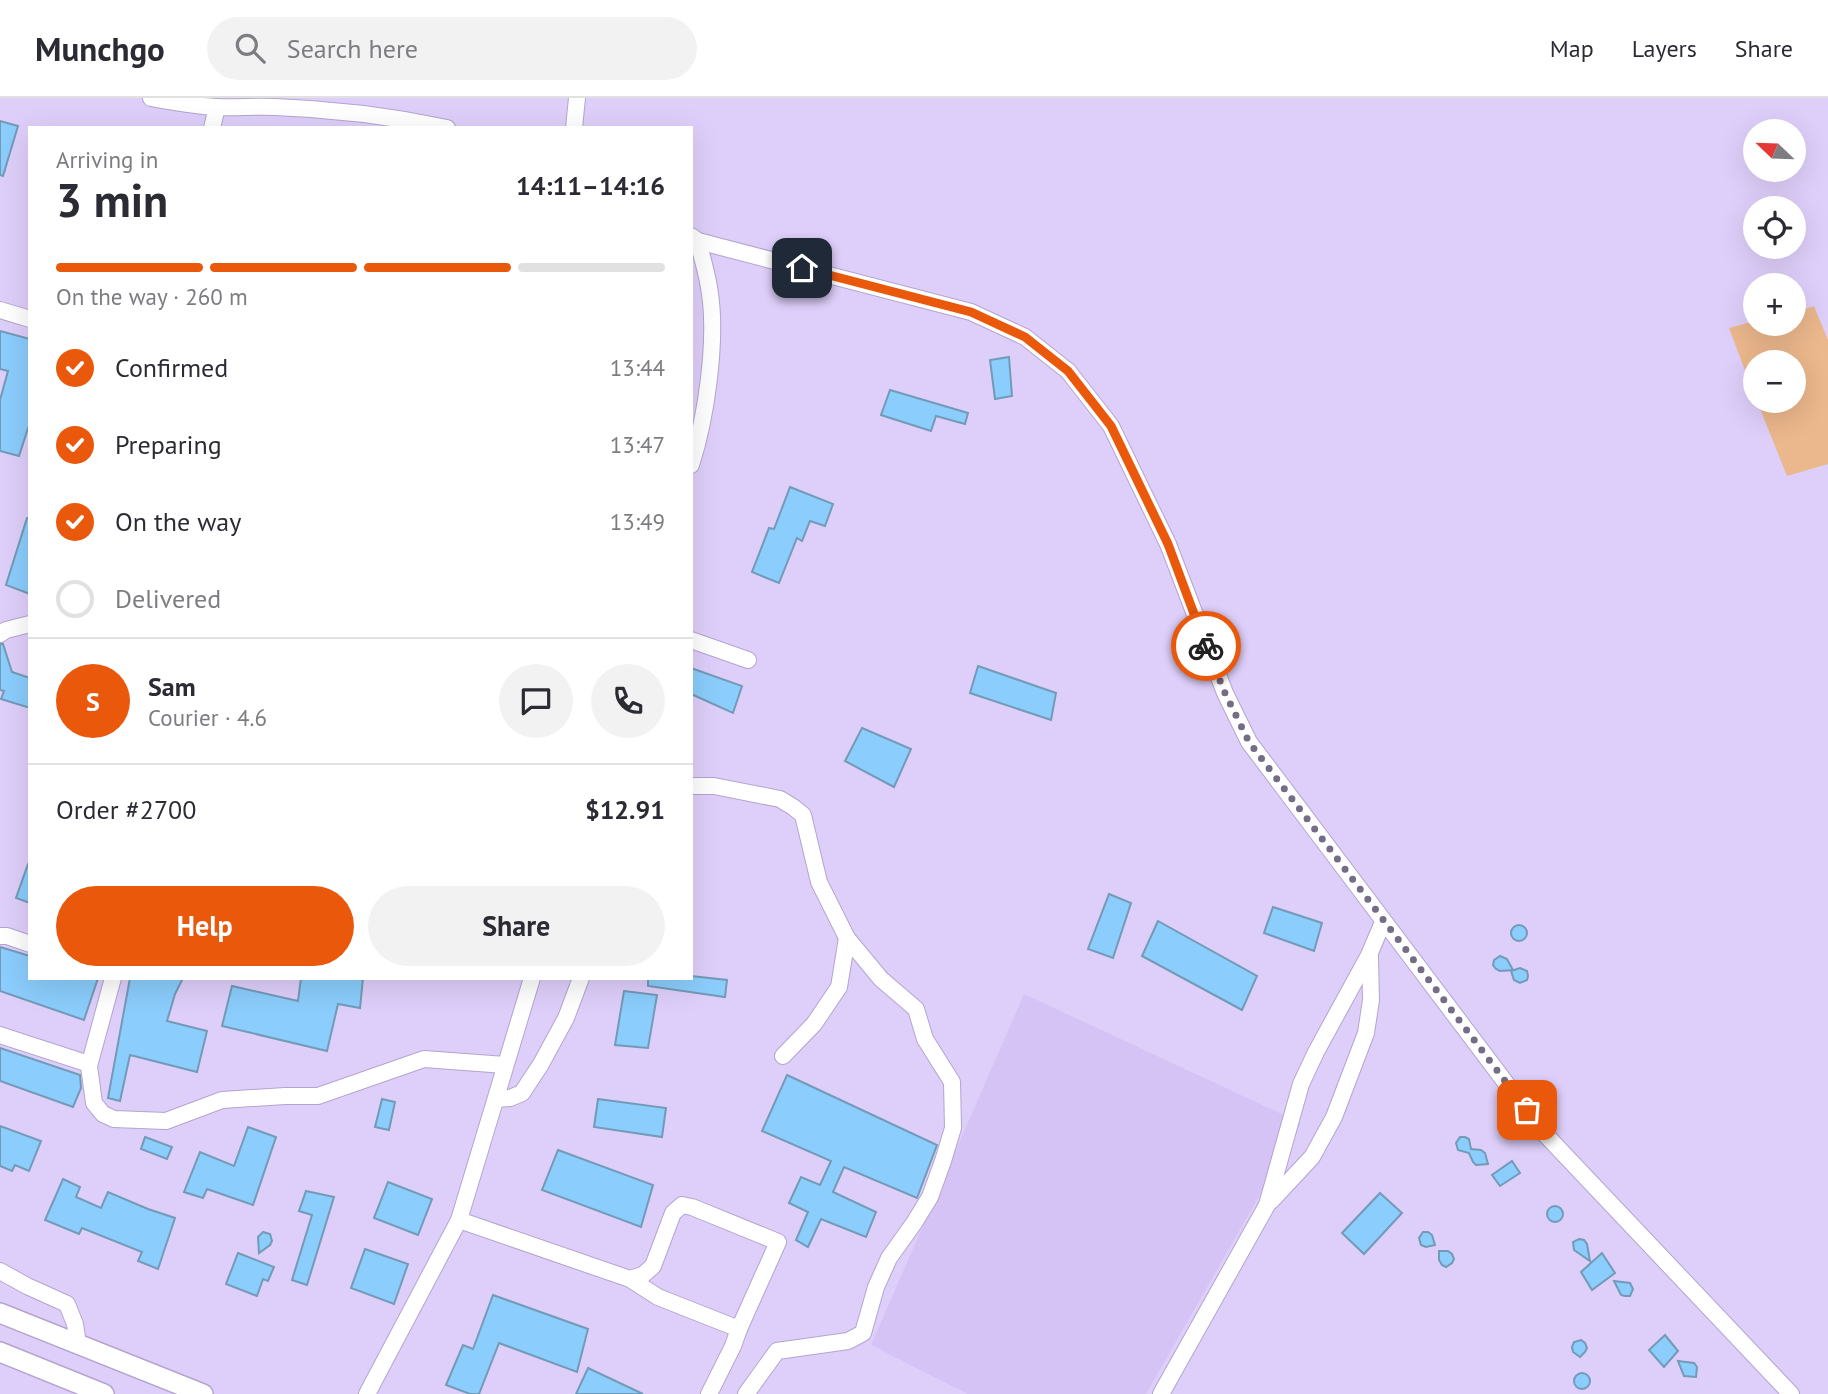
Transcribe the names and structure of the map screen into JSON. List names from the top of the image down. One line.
{"north":"top left","page":{"header":"Munchgo","search":"Search here","nav":["Map","Layers","Share"],"map_buttons":["+","−"],"heading":["3 min","Arriving in","14:11–14:16"],"panel":["Sam","Courier · 4.6","Order #2700","$12.91"],"bar":"On the way · 260 m","list":[["Confirmed","13:44"],["Preparing","13:47"],["On the way","13:49"],"Delivered"],"round":"S","buttons":["Help","Share"]}}
